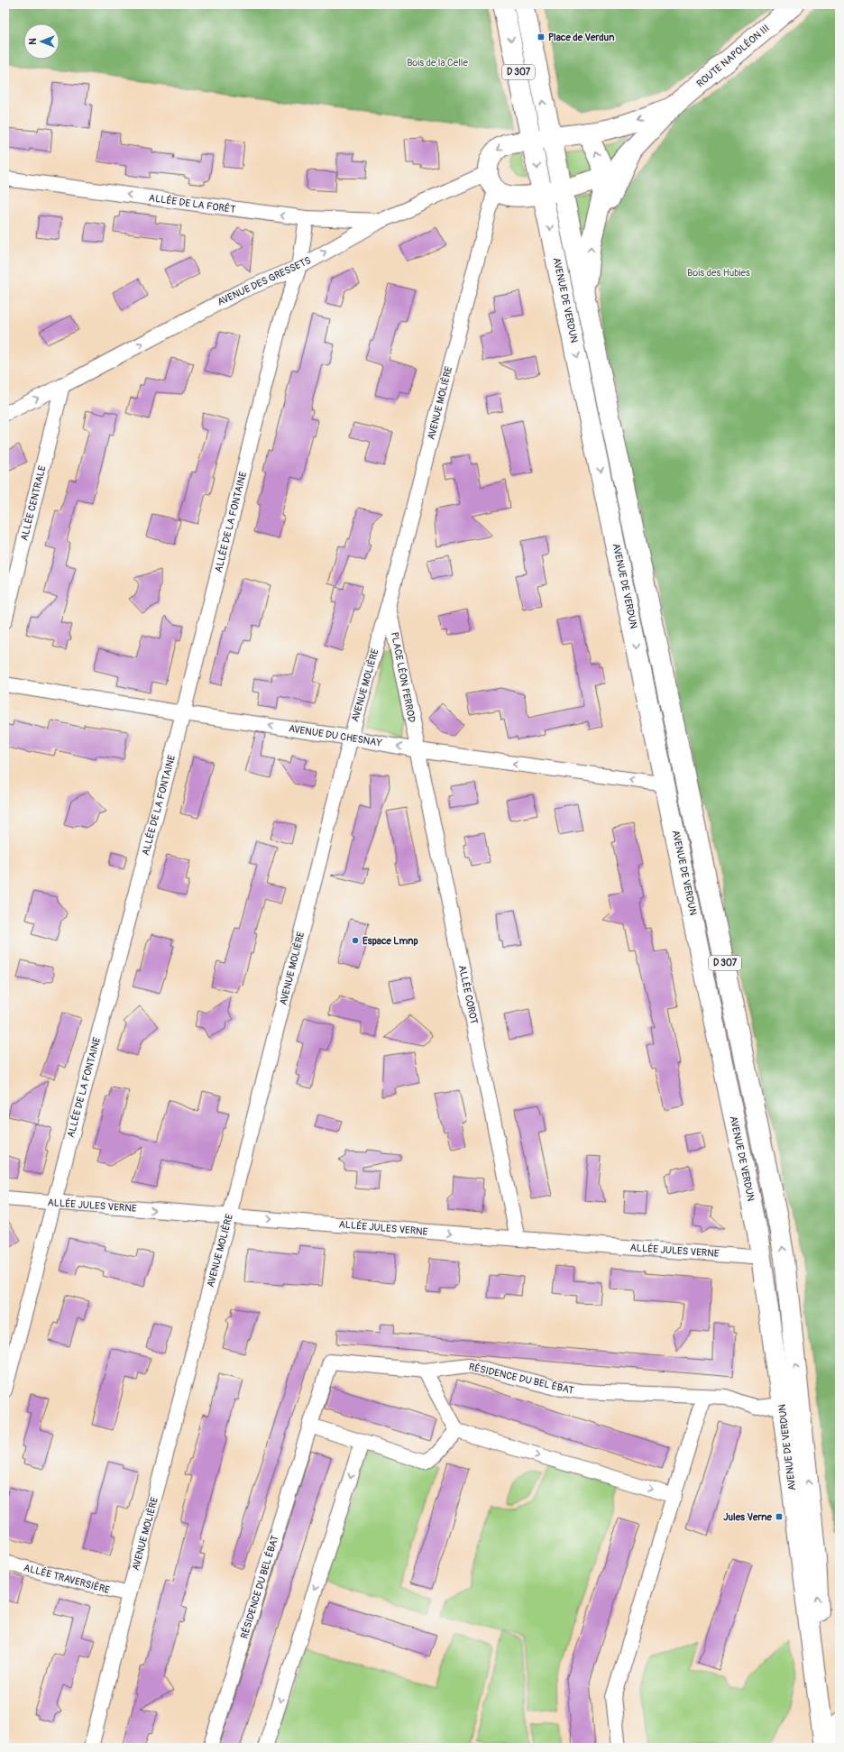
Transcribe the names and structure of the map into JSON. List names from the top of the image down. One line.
{"streets":{"main road":["ROUTE NAPOLÉON III","D 307","AVENUE DE VERDUN"],"street":["ALLÉE DE LA FORÊT","AVENUE DES GRESSETS","AVENUE MOLIÈRE","ALLÉE CENTRALE","ALLÉE DE LA FONTAINE","PLACE LÉON PERROD","AVENUE DU CHESNAY","ALLÉE COROT","ALLÉE JULES VERNE","RÉSIDENCE DU BEL ÉBAT","ALLÉE TRAVERSIÈRE"]},"crossings":[["ROUTE NAPOLÉON III","AVENUE DE VERDUN"],["ALLÉE DE LA FORÊT","AVENUE DES GRESSETS"],["ALLÉE DE LA FORÊT","ALLÉE DE LA FONTAINE"],["AVENUE DES GRESSETS","AVENUE MOLIÈRE"],["AVENUE DES GRESSETS","ALLÉE CENTRALE"],["AVENUE DES GRESSETS","ALLÉE DE LA FONTAINE"],["AVENUE DE VERDUN","AVENUE DU CHESNAY"],["AVENUE DE VERDUN","ALLÉE JULES VERNE"],["AVENUE DE VERDUN","RÉSIDENCE DU BEL ÉBAT"],["AVENUE MOLIÈRE","PLACE LÉON PERROD"],["AVENUE MOLIÈRE","AVENUE DU CHESNAY"],["AVENUE MOLIÈRE","ALLÉE JULES VERNE"],["AVENUE MOLIÈRE","ALLÉE TRAVERSIÈRE"],["ALLÉE DE LA FONTAINE","AVENUE DU CHESNAY"],["ALLÉE DE LA FONTAINE","ALLÉE JULES VERNE"],["PLACE LÉON PERROD","AVENUE DU CHESNAY"],["PLACE LÉON PERROD","ALLÉE COROT"],["AVENUE DU CHESNAY","ALLÉE COROT"],["ALLÉE COROT","ALLÉE JULES VERNE"]],"one_way":["ALLÉE DE LA FORÊT","AVENUE DES GRESSETS","AVENUE DU CHESNAY","ALLÉE JULES VERNE"],"parks":["Bois de la Celle","Bois des Hubies"],"places":{"transit":["Place de Verdun","Jules Verne"],"other":["Espace Lmnp"]},"north":"left"}
